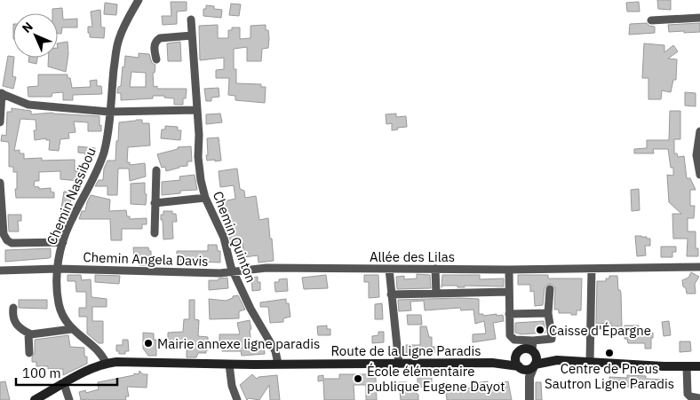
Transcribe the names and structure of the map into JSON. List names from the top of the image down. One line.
{"streets":{"main road":["Route de la Ligne Paradis"],"street":["Chemin Nassibou","Chemin Quinton","Allée des Lilas","Chemin Angela Davis"]},"crossings":[["Chemin Nassibou","Chemin Angela Davis"],["Chemin Nassibou","Route de la Ligne Paradis"],["Chemin Quinton","Allée des Lilas"],["Chemin Quinton","Chemin Angela Davis"],["Chemin Quinton","Route de la Ligne Paradis"],["Allée des Lilas","Chemin Angela Davis"]],"places":["Caisse d'Épargne","Mairie annexe ligne paradis","Centre de Pneus Sautron Ligne Paradis","École élémentaire publique Eugene Dayot"],"scale_bar":"100 m","north":"top left"}
